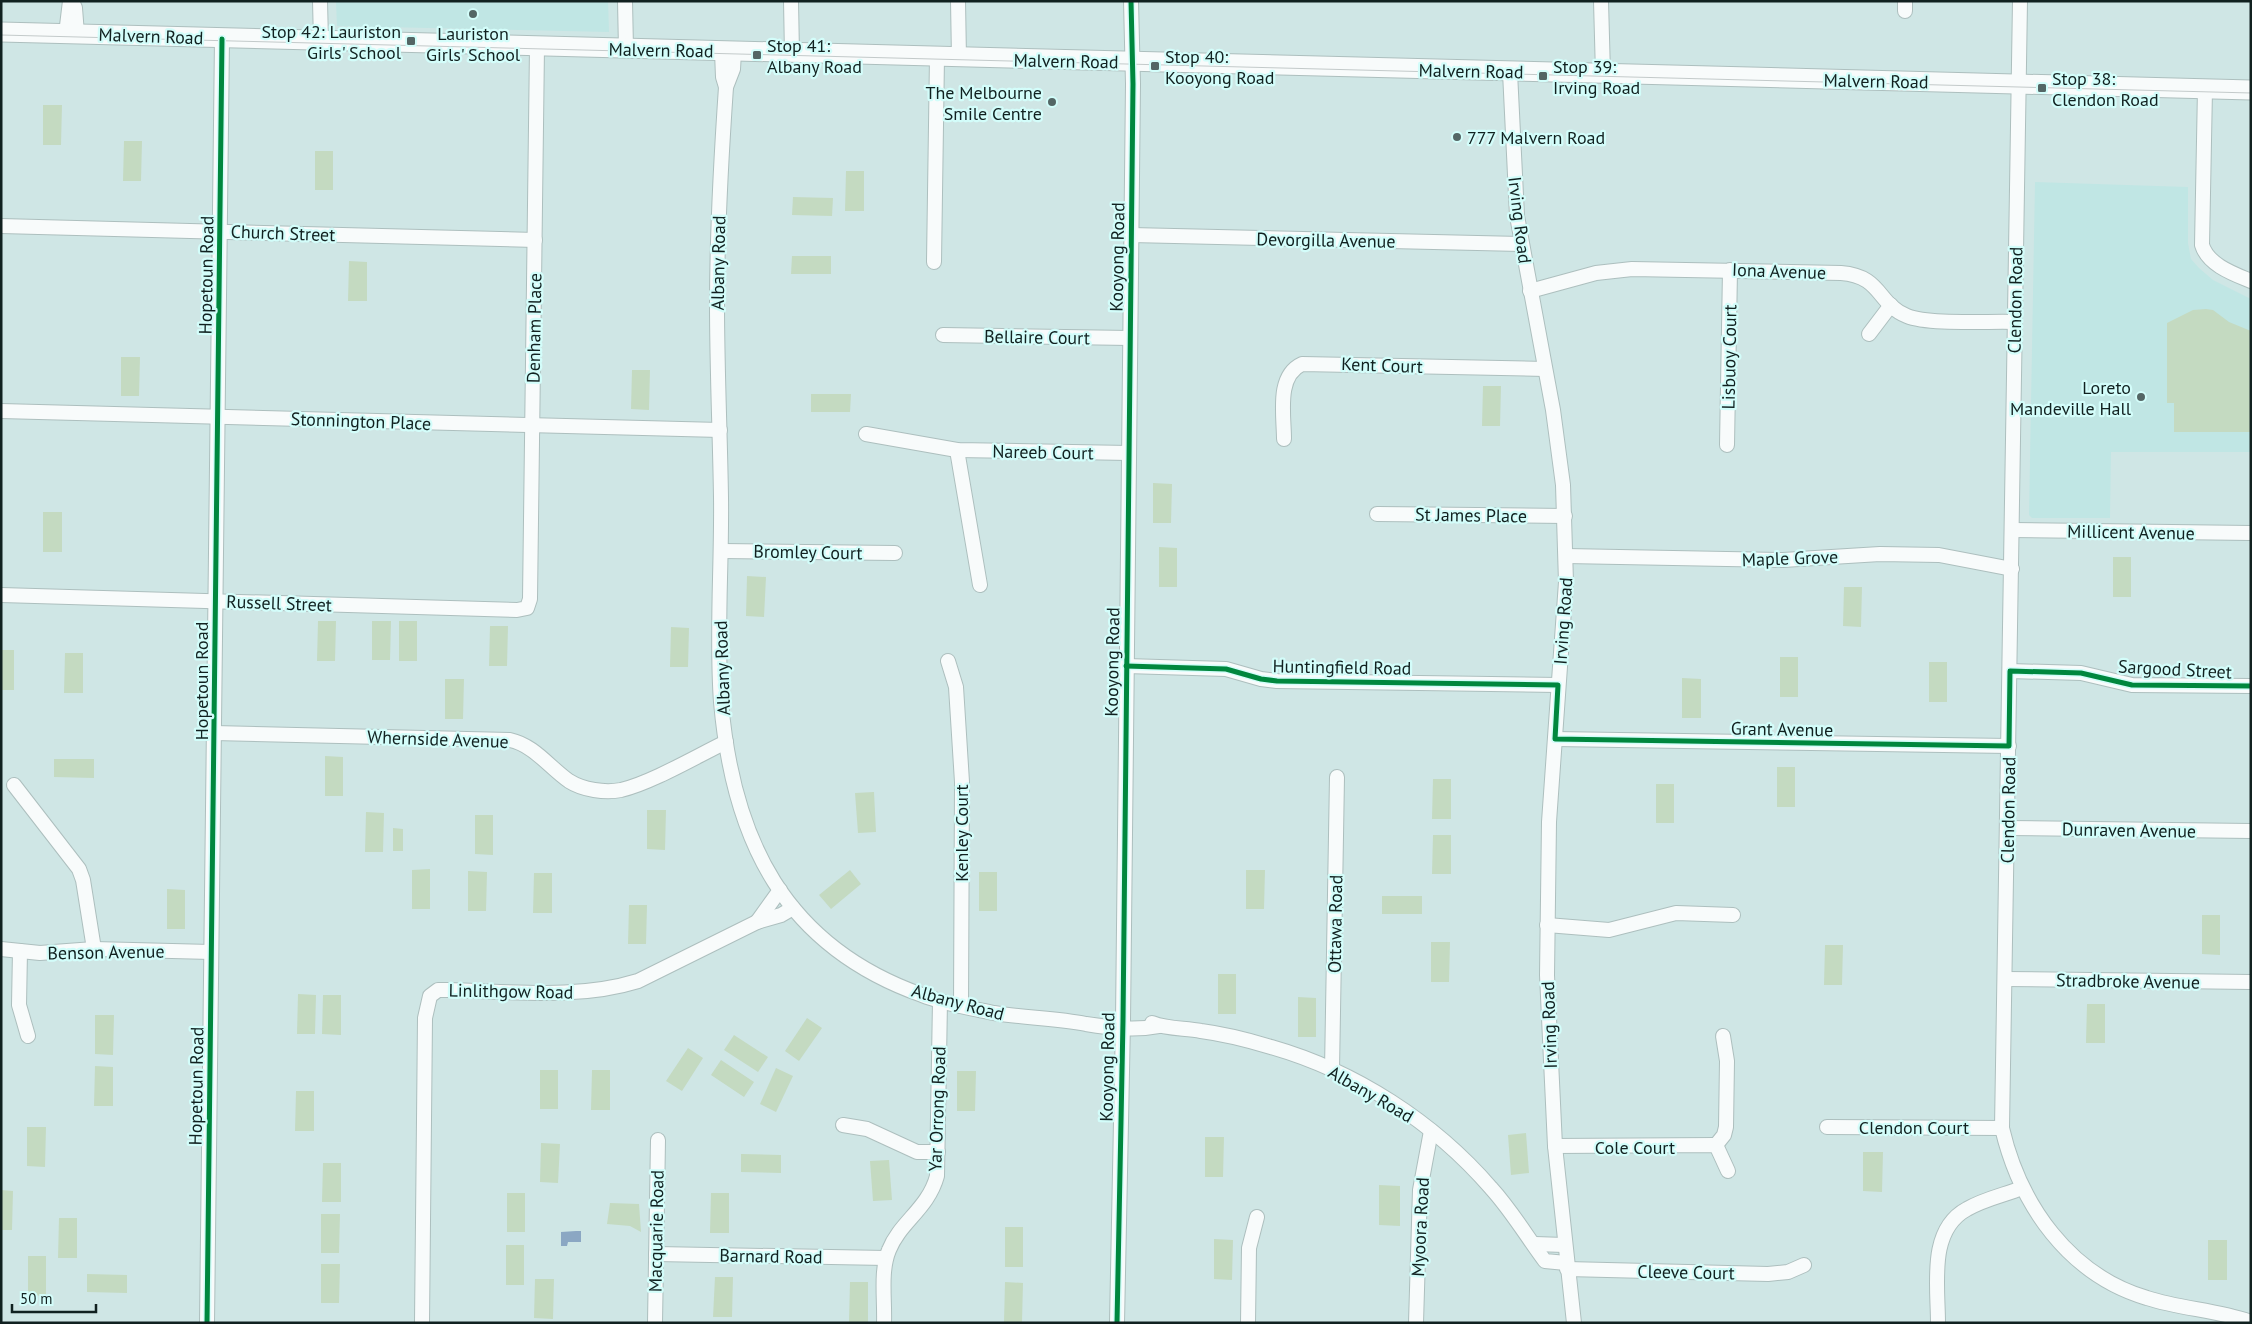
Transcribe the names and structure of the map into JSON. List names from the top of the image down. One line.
{"streets":{"main road":["Malvern Road"],"street":["Irving Road","Church Street","Devorgilla Avenue","Kooyong Road","Albany Road","Iona Avenue","Hopetoun Road","Clendon Road","Denham Place","Bellaire Court","Lisbuoy Court","Kent Court","Stonnington Place","Nareeb Court","St James Place","Millicent Avenue","Bromley Court","Maple Grove","Russell Street","Huntingfield Road","Sargood Street","Grant Avenue","Whernside Avenue","Dunraven Avenue","Kenley Court","Ottawa Road","Benson Avenue","Stradbroke Avenue","Linlithgow Road","Yar Orrong Road","Clendon Court","Cole Court","Myoora Road","Macquarie Road","Barnard Road","Cleeve Court"]},"crossings":[["Malvern Road","Irving Road"],["Malvern Road","Kooyong Road"],["Malvern Road","Albany Road"],["Malvern Road","Hopetoun Road"],["Malvern Road","Clendon Road"],["Malvern Road","Denham Place"],["Irving Road","Devorgilla Avenue"],["Irving Road","Albany Road"],["Irving Road","Iona Avenue"],["Irving Road","Kent Court"],["Irving Road","St James Place"],["Irving Road","Maple Grove"],["Irving Road","Huntingfield Road"],["Irving Road","Grant Avenue"],["Irving Road","Cole Court"],["Irving Road","Cleeve Court"],["Church Street","Hopetoun Road"],["Church Street","Denham Place"],["Devorgilla Avenue","Kooyong Road"],["Kooyong Road","Albany Road"],["Kooyong Road","Bellaire Court"],["Kooyong Road","Nareeb Court"],["Kooyong Road","Huntingfield Road"],["Albany Road","Stonnington Place"],["Albany Road","Bromley Court"],["Albany Road","Whernside Avenue"],["Albany Road","Kenley Court"],["Albany Road","Ottawa Road"],["Albany Road","Linlithgow Road"],["Albany Road","Yar Orrong Road"],["Albany Road","Myoora Road"],["Albany Road","Cleeve Court"],["Iona Avenue","Clendon Road"],["Iona Avenue","Lisbuoy Court"],["Hopetoun Road","Stonnington Place"],["Hopetoun Road","Russell Street"],["Hopetoun Road","Whernside Avenue"],["Hopetoun Road","Benson Avenue"],["Clendon Road","Millicent Avenue"],["Clendon Road","Maple Grove"],["Clendon Road","Sargood Street"],["Clendon Road","Grant Avenue"],["Clendon Road","Dunraven Avenue"],["Clendon Road","Stradbroke Avenue"],["Clendon Road","Clendon Court"],["Denham Place","Stonnington Place"],["Denham Place","Russell Street"],["Yar Orrong Road","Barnard Road"],["Macquarie Road","Barnard Road"]],"places":{"other":["Lauriston Girls' School","The Melbourne Smile Centre","777 Malvern Road","Loreto Mandeville Hall"],"transit":["Stop 42: Lauriston Girls' School","Stop 41: Albany Road","Stop 40: Kooyong Road","Stop 39: Irving Road","Stop 38: Clendon Road"]},"scale_bar":"50 m"}
